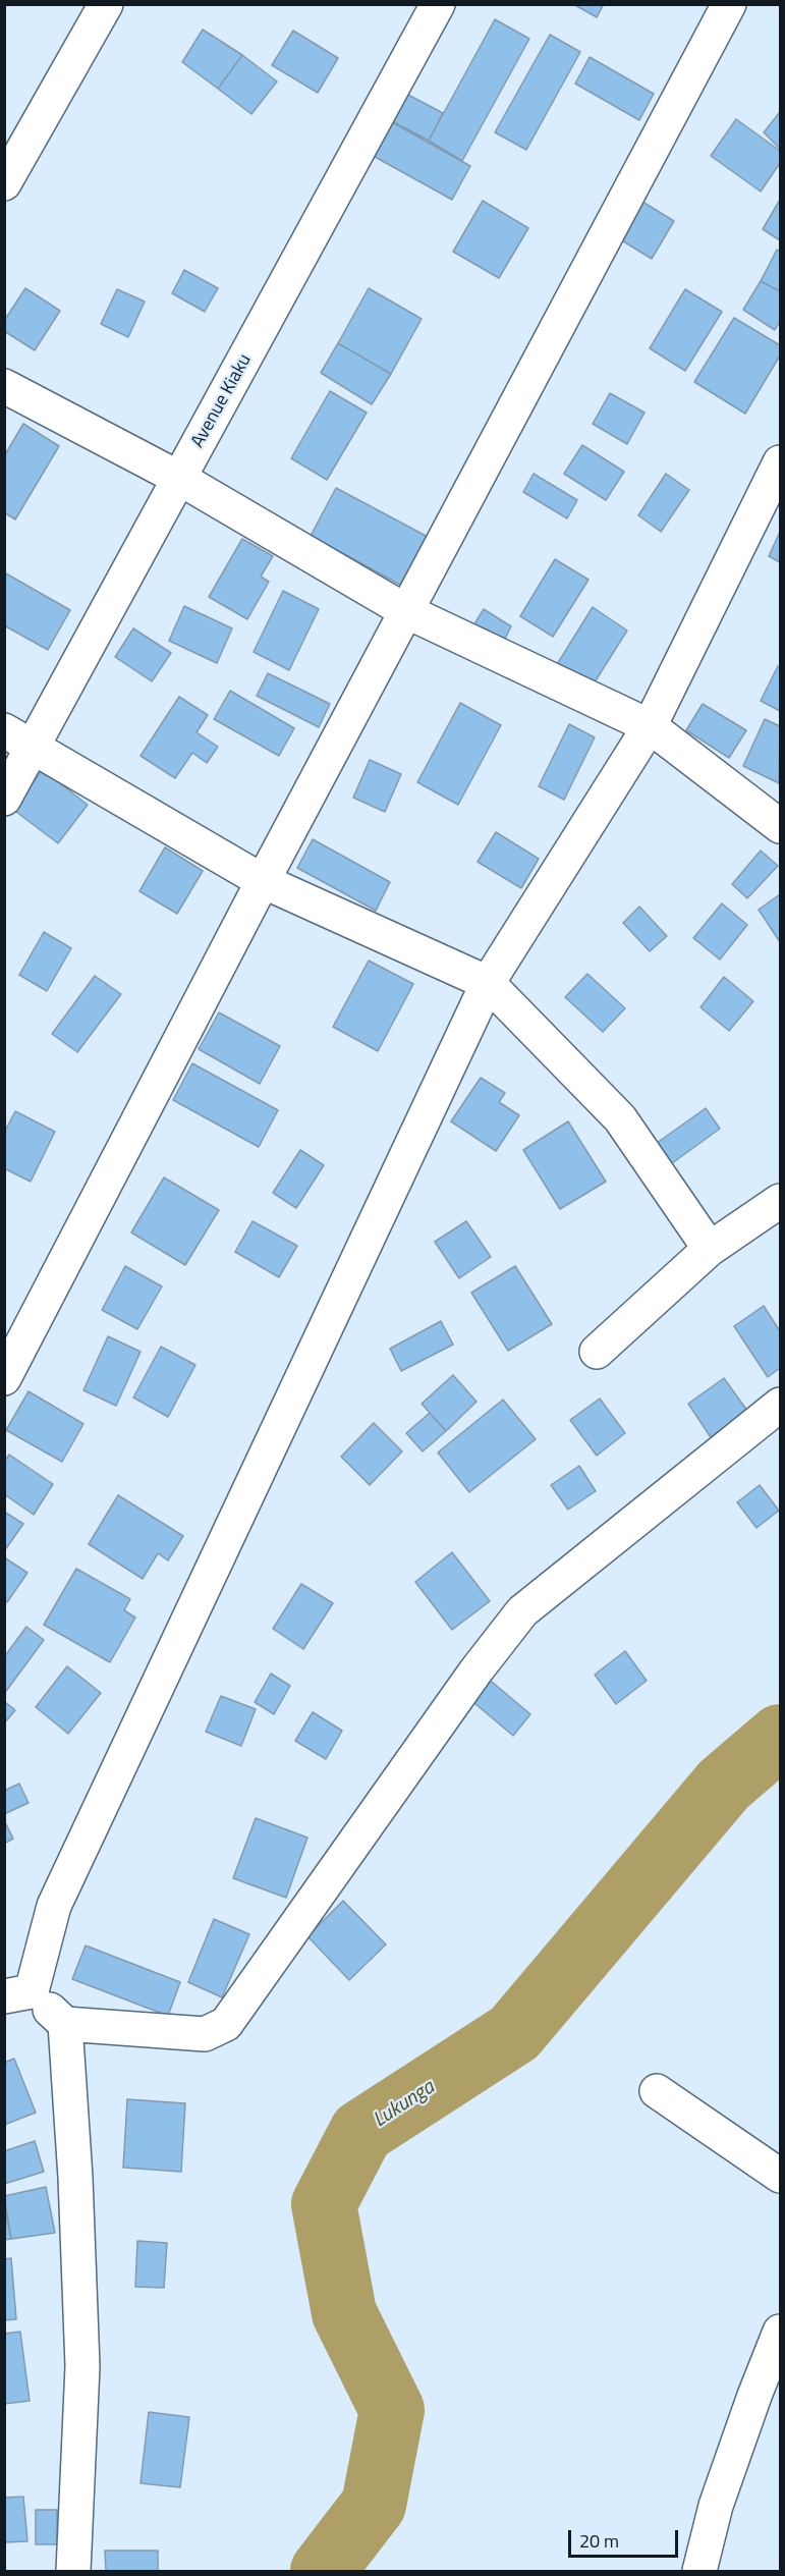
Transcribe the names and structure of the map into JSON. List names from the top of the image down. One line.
{"streets":{"street":["Avenue Kiaku"]},"water":["Lukunga"],"scale_bar":"20 m"}
